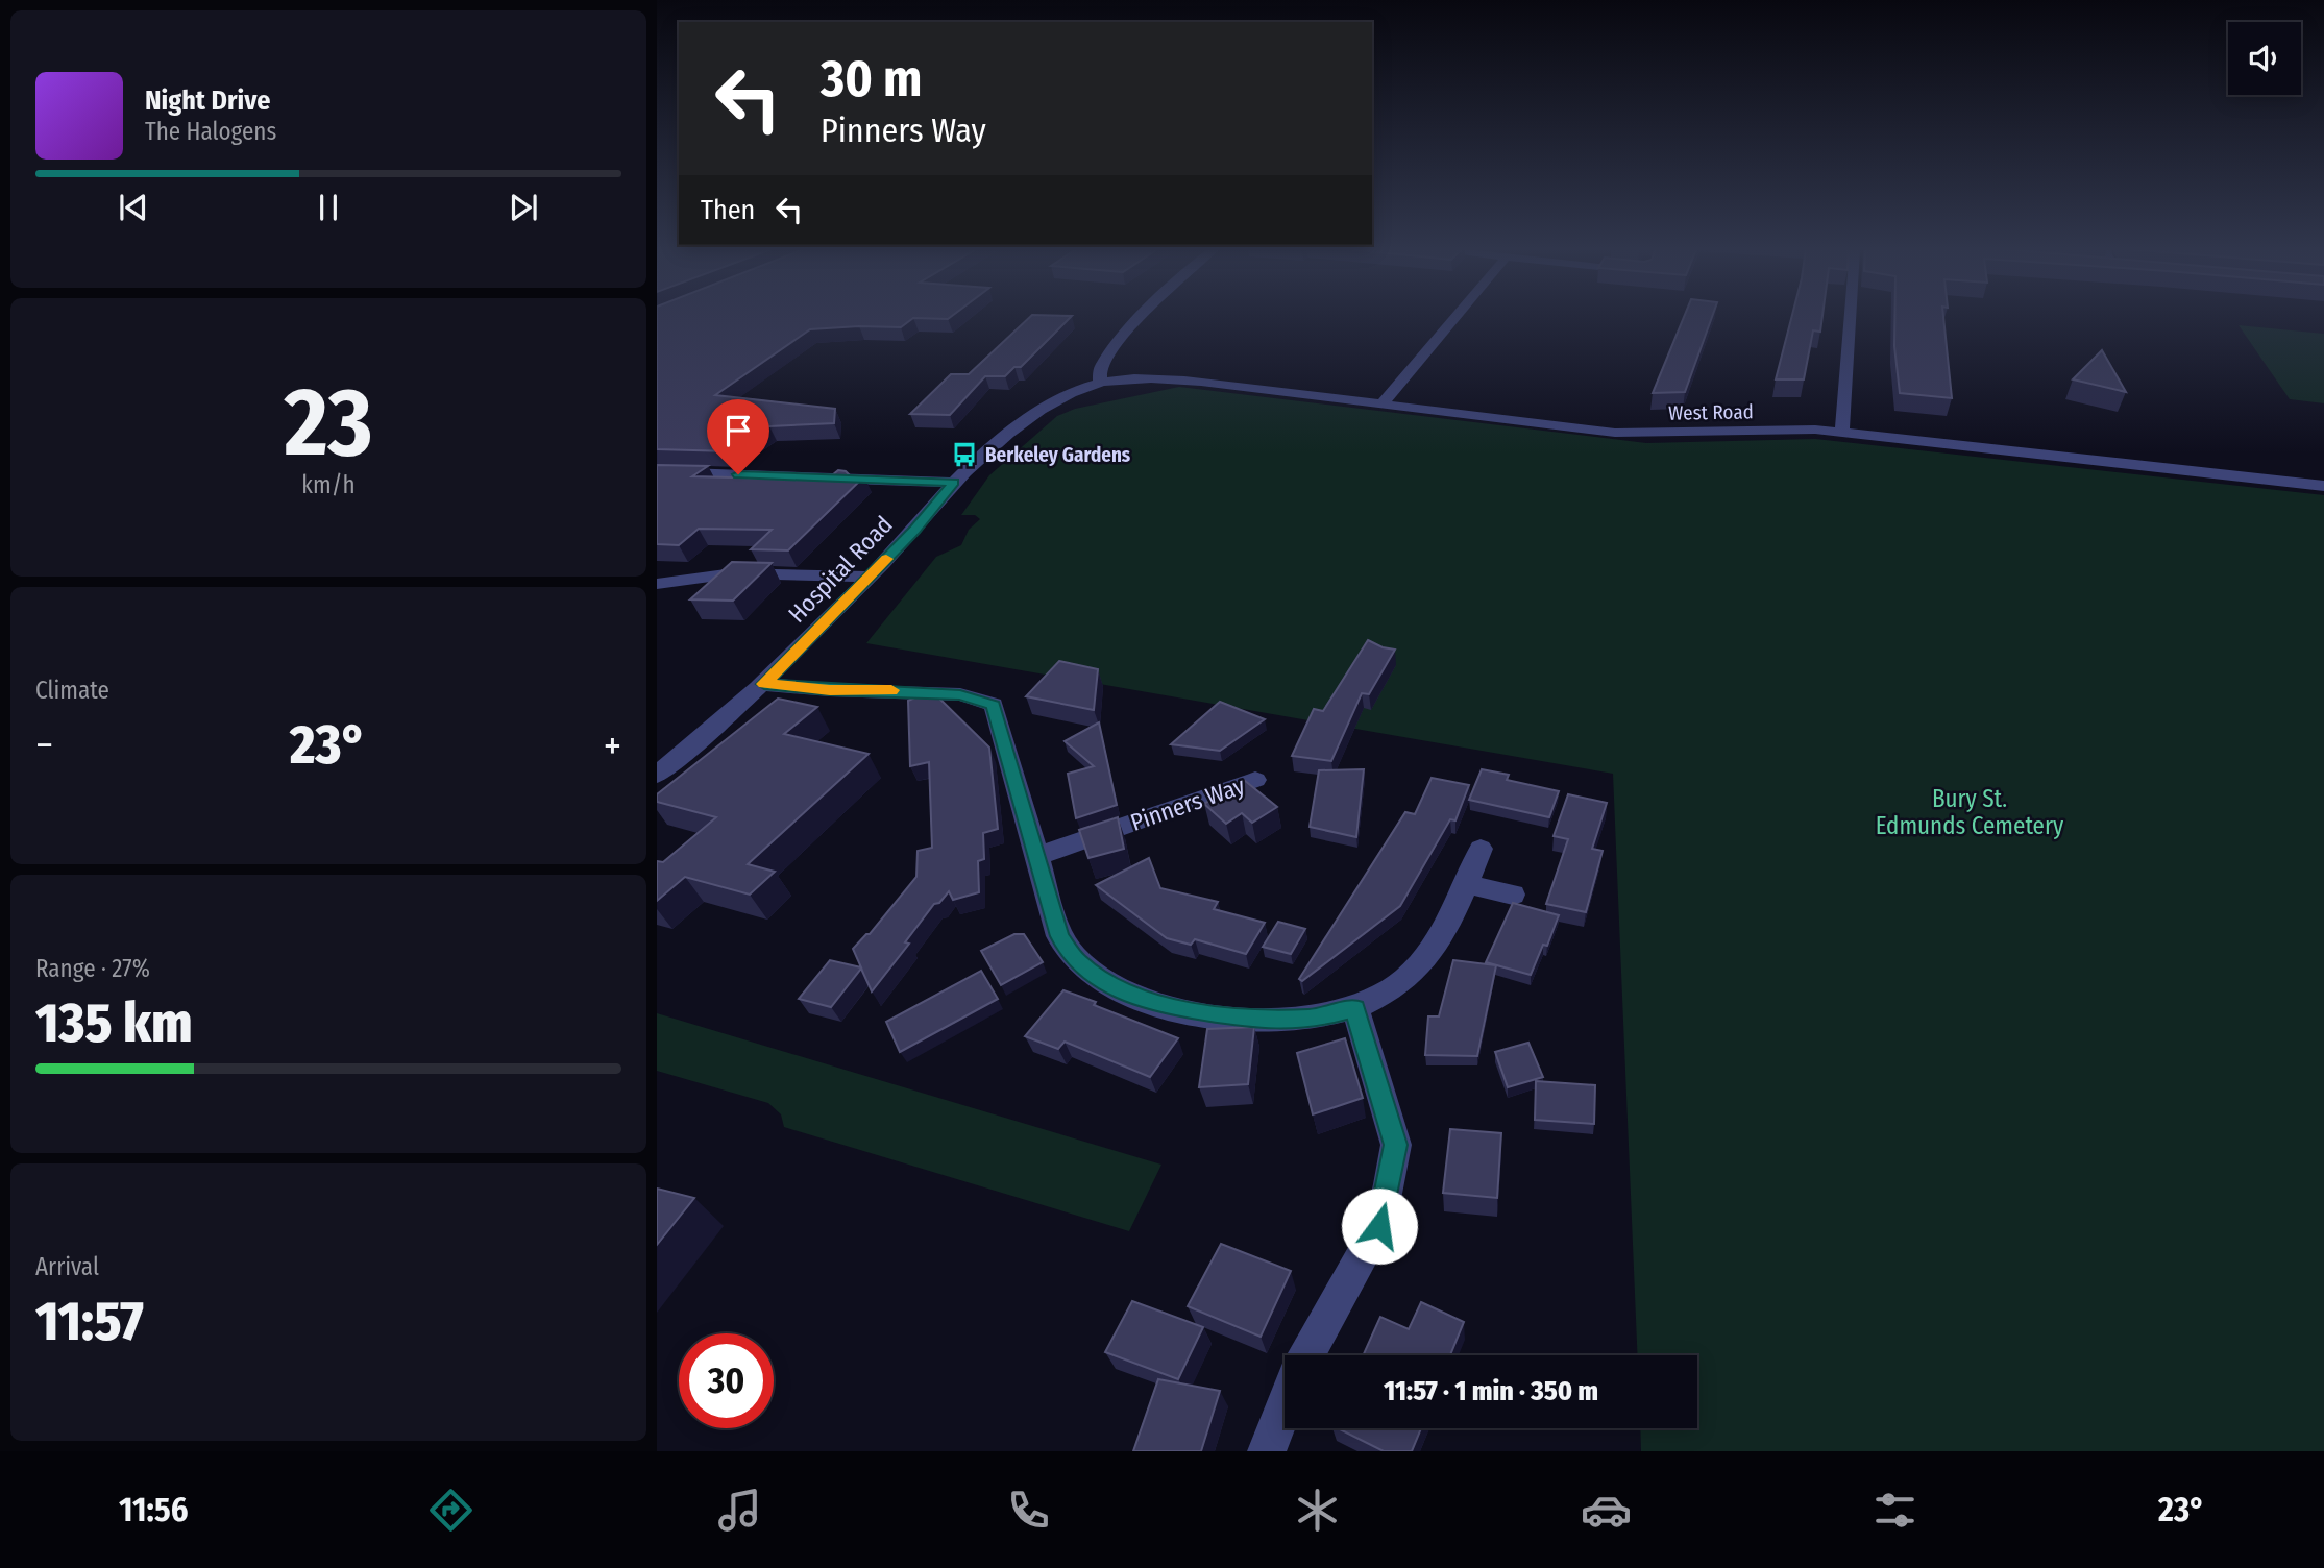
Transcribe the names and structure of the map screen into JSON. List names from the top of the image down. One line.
{"streets":{"street":["West Road","Hospital Road","Pinners Way"]},"crossings":[["West Road","Hospital Road"]],"parks":["Bury St. Edmunds Cemetery"],"places":{"bus stop":["Berkeley Gardens"]},"page":{"turn":["30 m","Pinners Way"],"song":["Night Drive","The Halogens"],"then":"Then","tile":[["23","km/h"],"Climate",["Range · 27%","135 km"],["Arrival","11:57"]],"heat":["−","23°","+"],"limit":"30","trip":"11:57 · 1 min · 350 m","tabs":["11:56","23°"]}}
